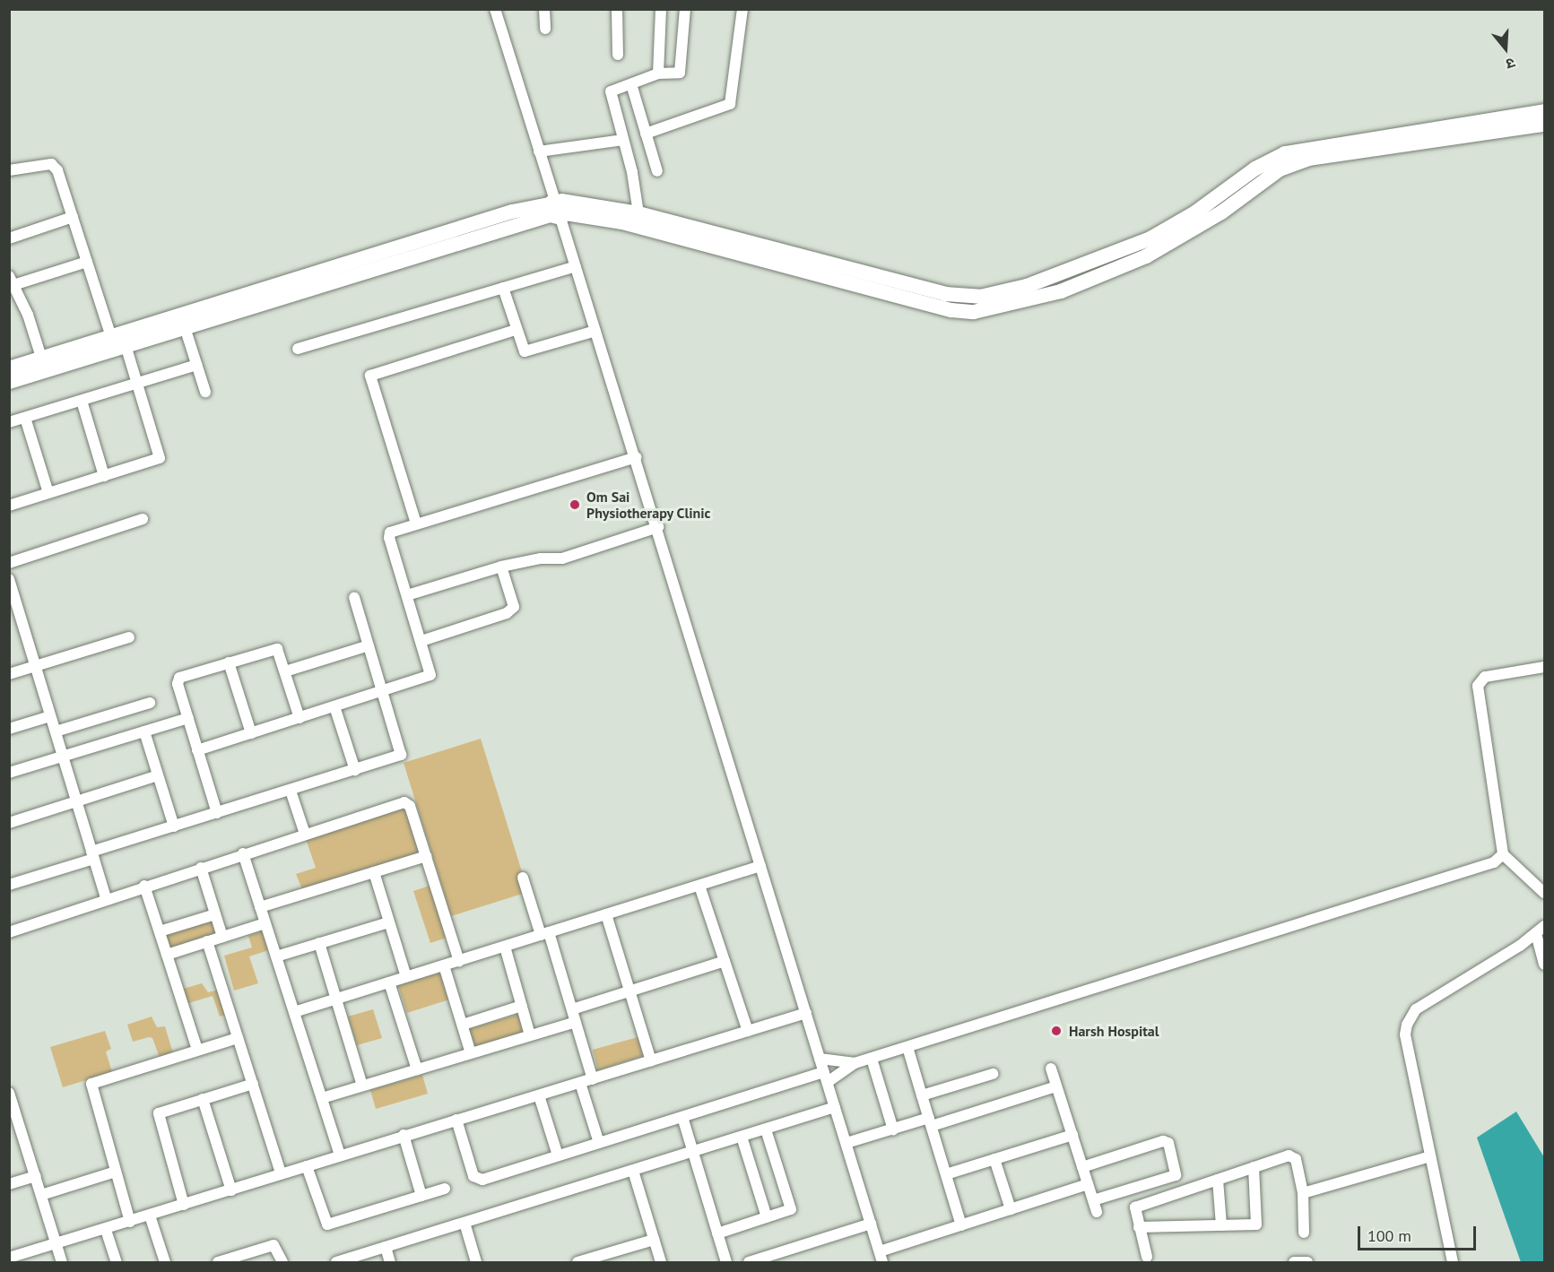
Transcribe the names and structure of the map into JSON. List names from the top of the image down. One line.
{"places":["Om Sai Physiotherapy Clinic","Harsh Hospital"],"scale_bar":"100 m","north":"bottom"}
